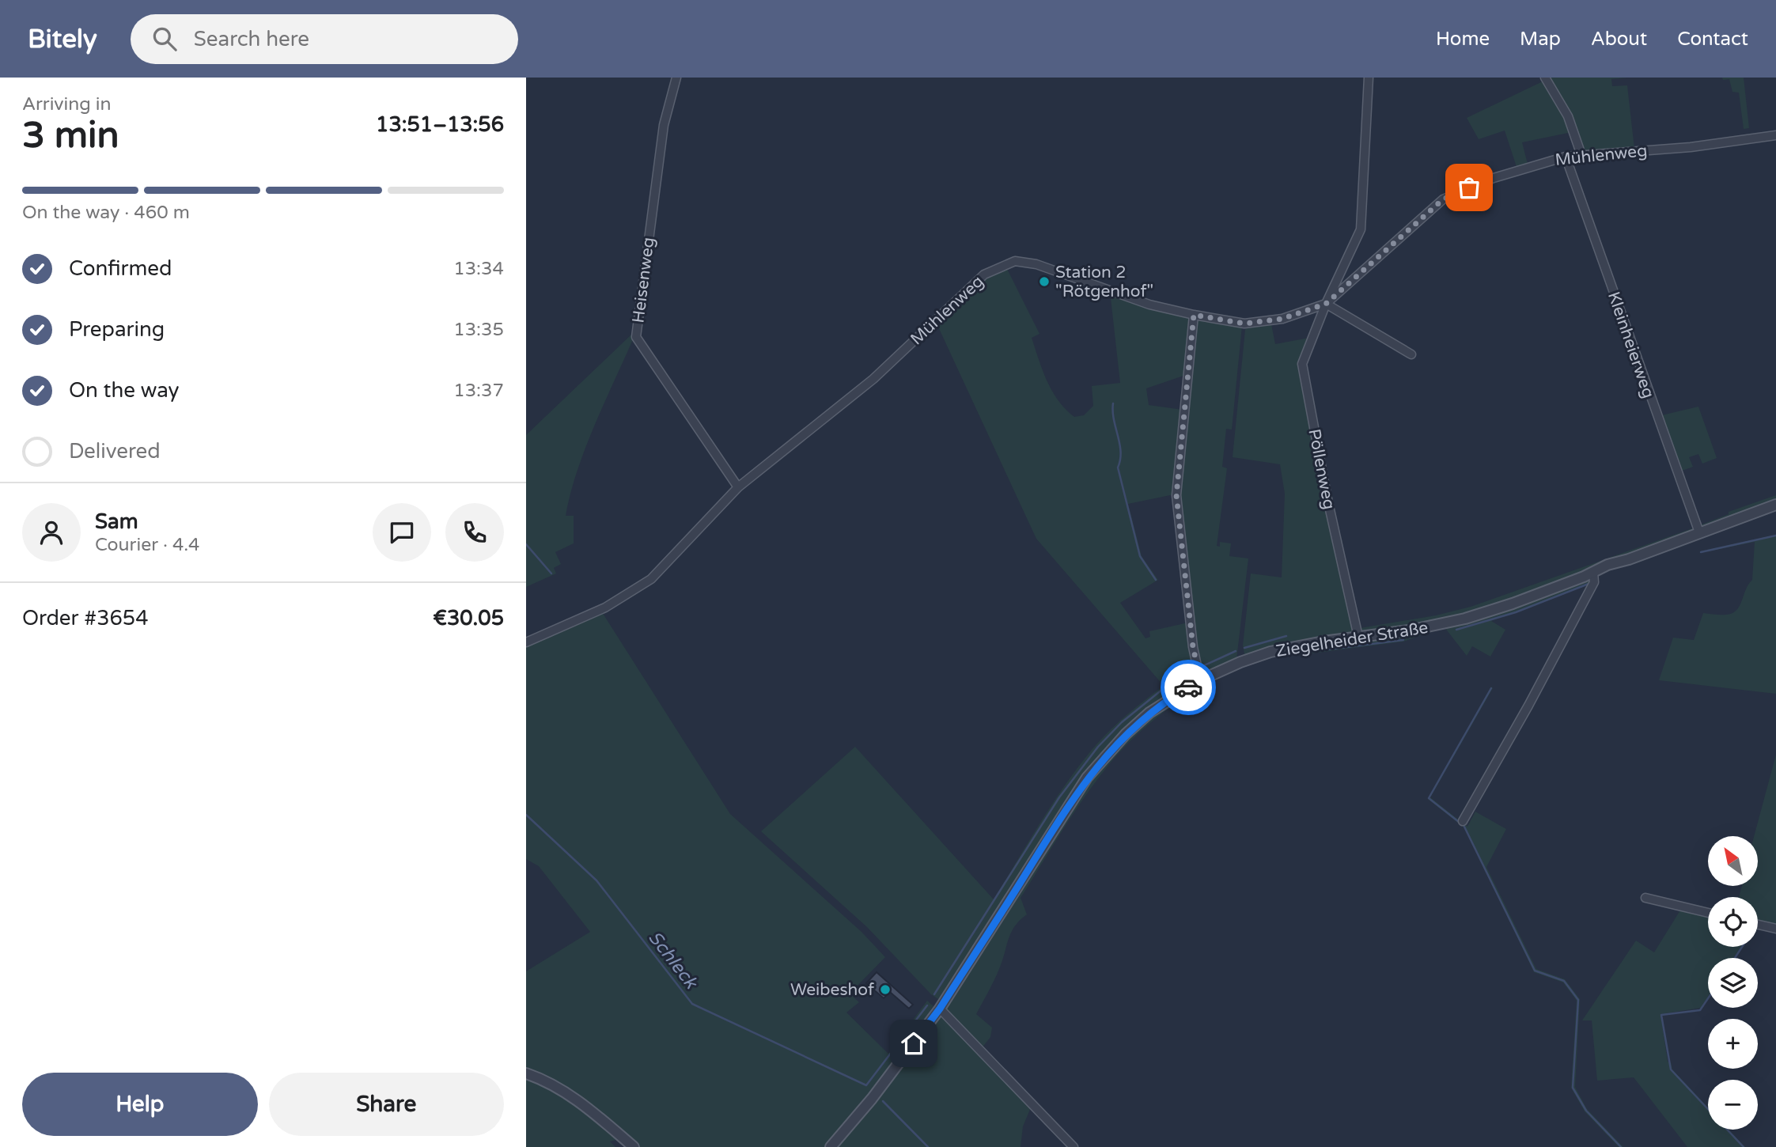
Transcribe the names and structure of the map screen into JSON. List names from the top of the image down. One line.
{"streets":{"street":["Mühlenweg","Heisenweg","Kleinheierweg","Pöllenweg","Ziegelheider Straße"]},"crossings":[["Mühlenweg","Heisenweg"],["Mühlenweg","Kleinheierweg"],["Mühlenweg","Pöllenweg"],["Kleinheierweg","Ziegelheider Straße"],["Pöllenweg","Ziegelheider Straße"]],"water":["Schleck"],"places":["Station 2 \"Rötgenhof\"","Weibeshof"],"north":"top left","page":{"header":"Bitely","search":"Search here","nav":["Home","Map","About","Contact"],"heading":["3 min","Arriving in","13:51–13:56"],"panel":["Sam","Courier · 4.4","Order #3654","€30.05"],"bar":"On the way · 460 m","list":[["Confirmed","13:34"],["Preparing","13:35"],["On the way","13:37"],"Delivered"],"map_buttons":["+","−"],"buttons":["Help","Share"]}}
